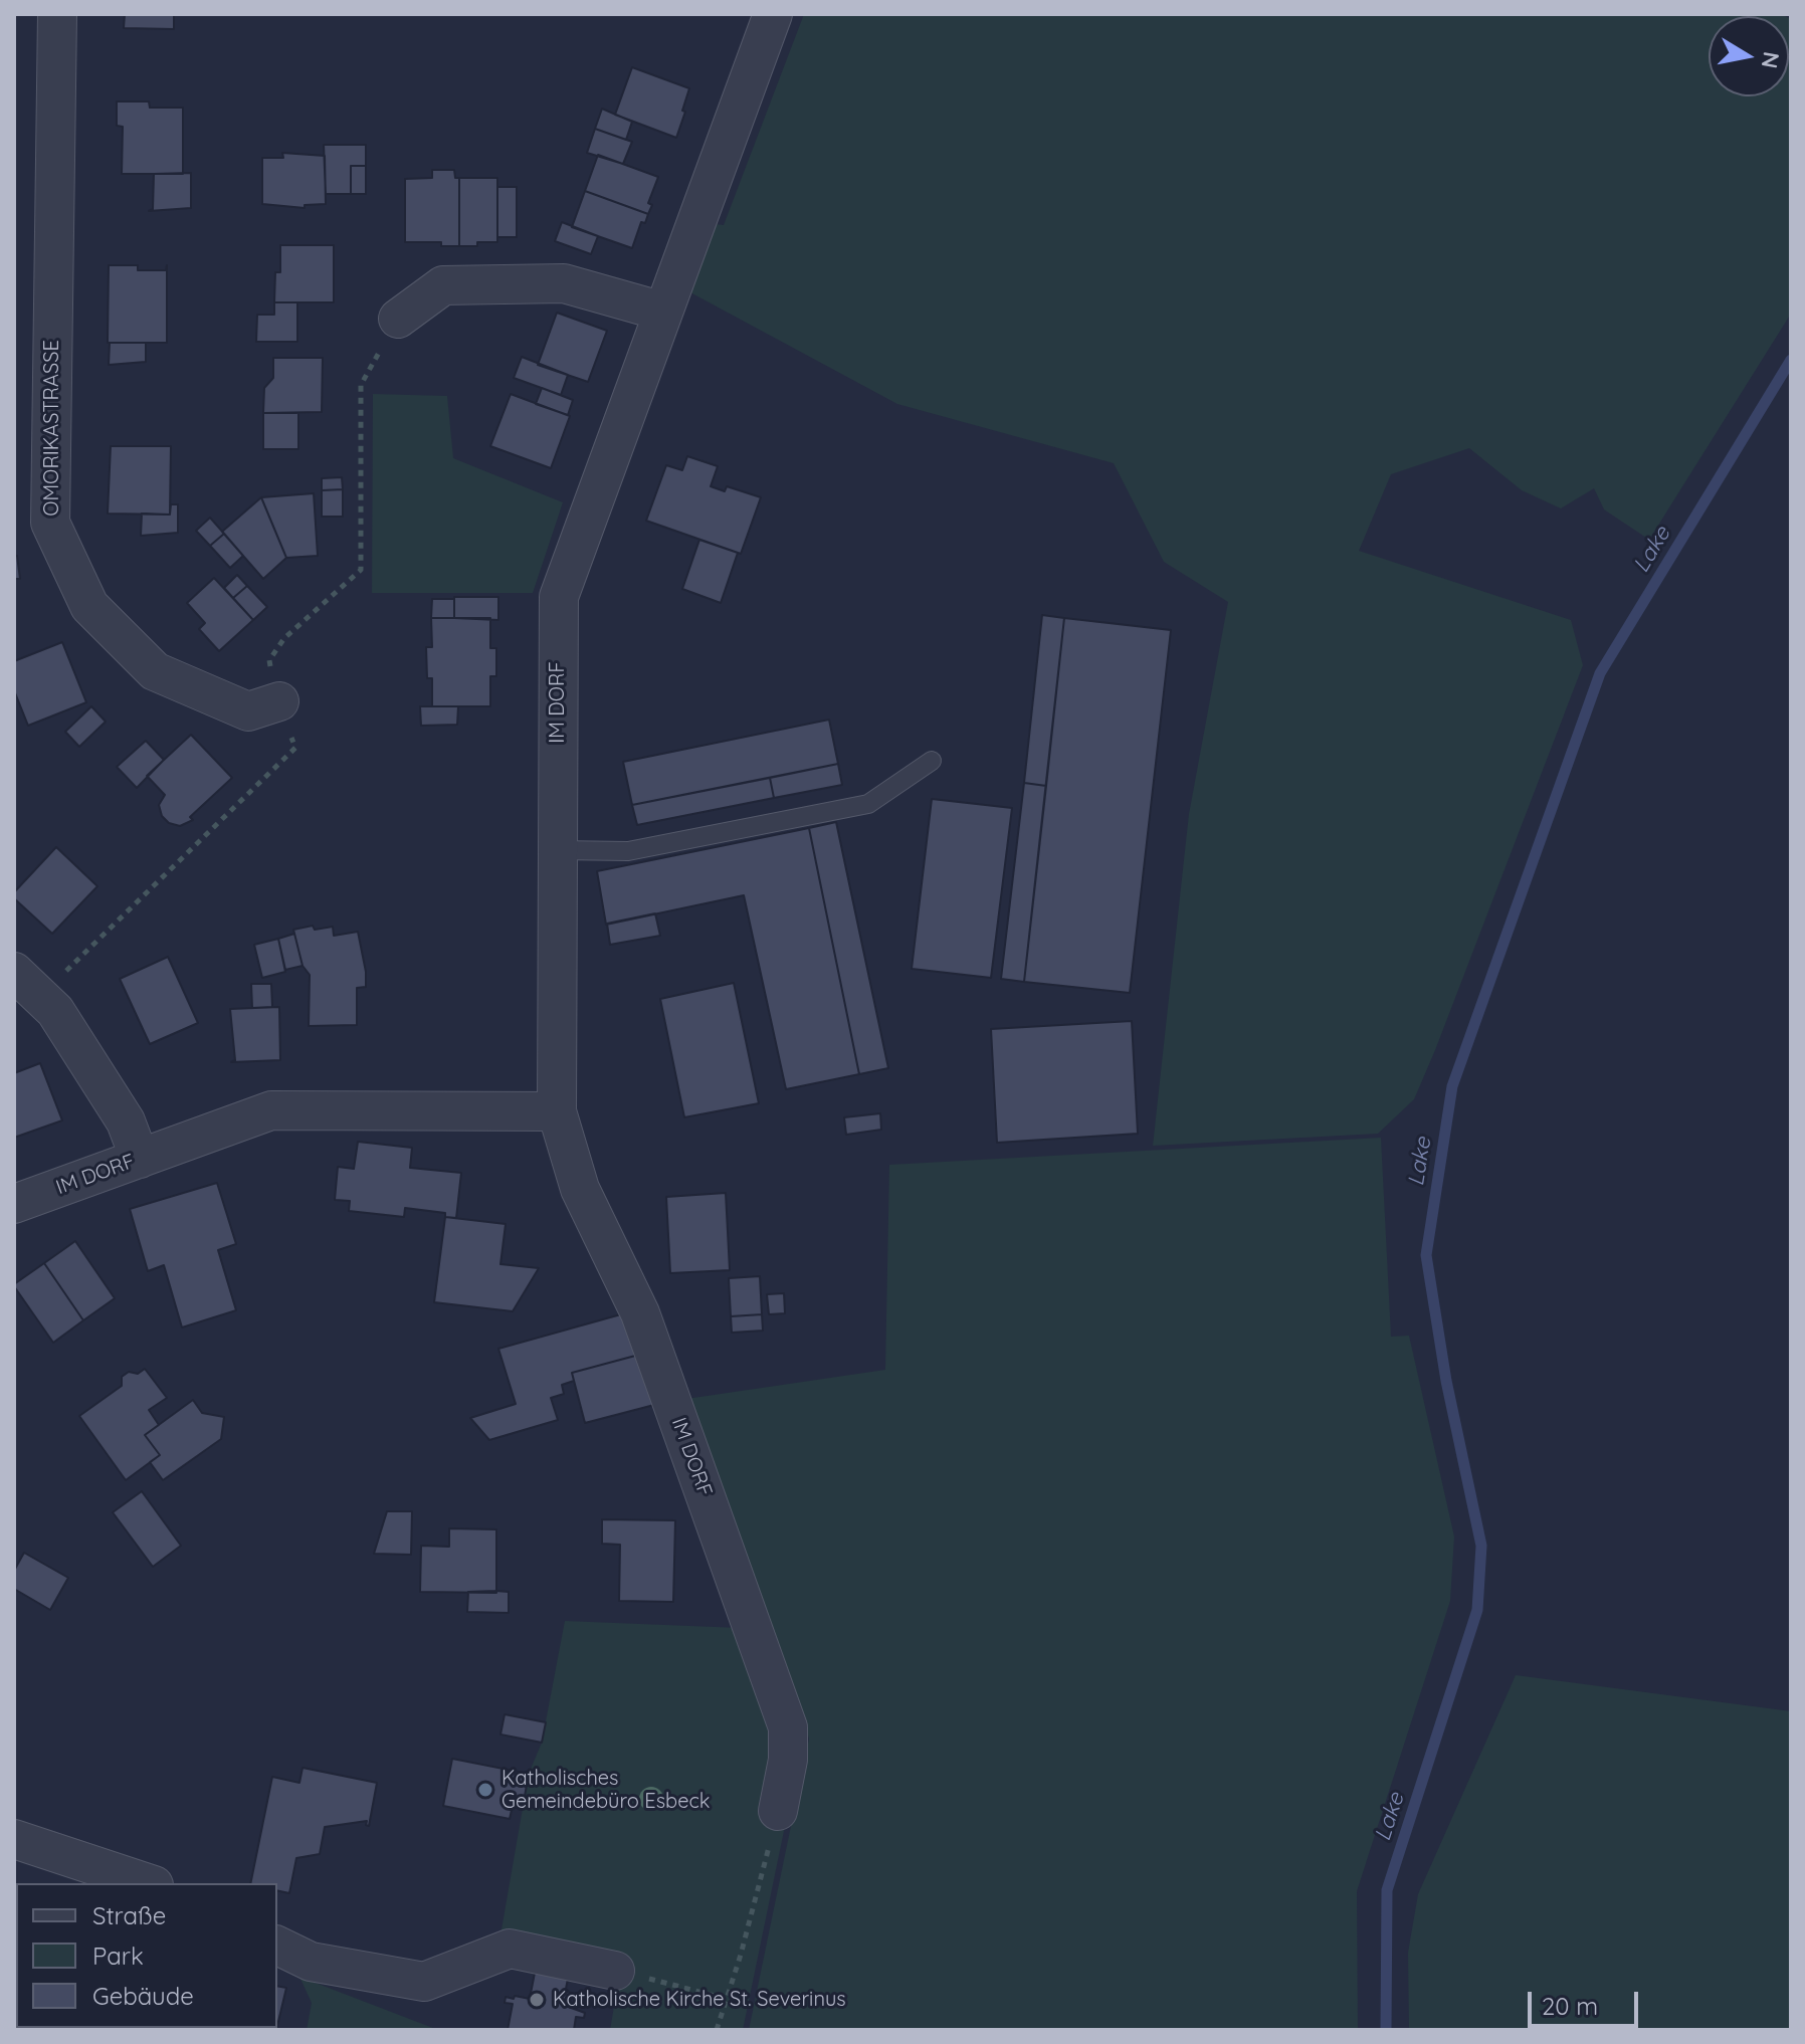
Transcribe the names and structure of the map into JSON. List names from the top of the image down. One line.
{"streets":{"street":["OMORIKASTRASSE","IM DORF"]},"water":["Lake"],"places":["Katholisches Gemeindebüro Esbeck","Katholische Kirche St. Severinus"],"legend":["Straße","Park","Gebäude"],"scale_bar":"20 m","north":"right"}
